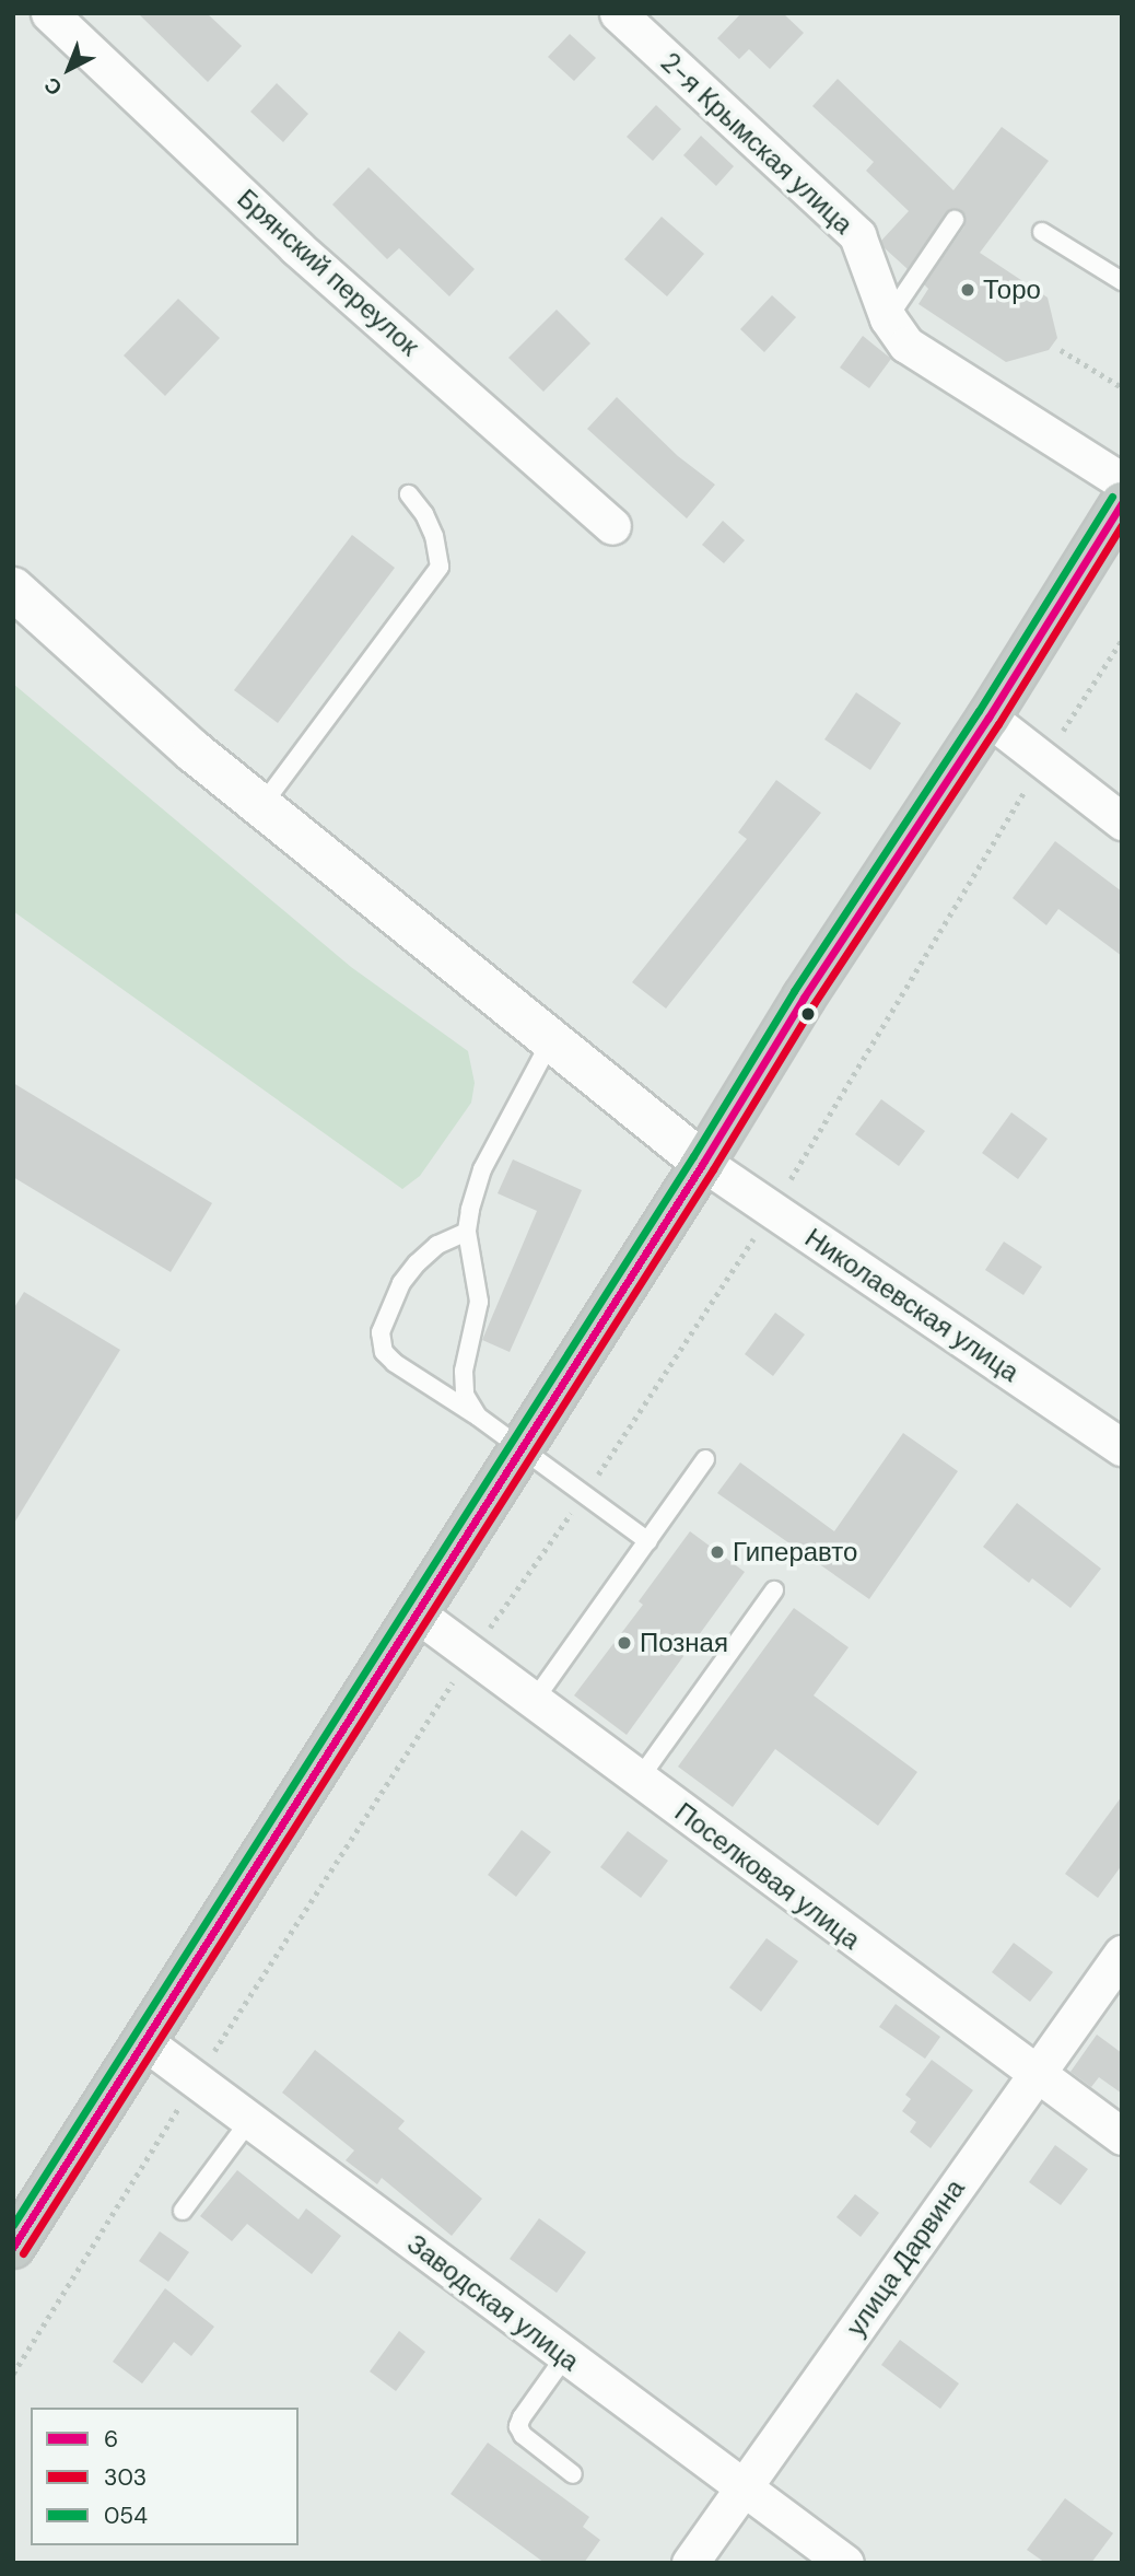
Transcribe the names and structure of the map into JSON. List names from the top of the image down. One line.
{"streets":{"street":["2-я Крымская улица","Брянский переулок","Николаевская улица","Поселковая улица","улица Дарвина","Заводская улица"]},"crossings":[["Поселковая улица","улица Дарвина"],["улица Дарвина","Заводская улица"]],"places":["Торо","Гиперавто","Позная"],"lines":["transit line 054","transit line 6","transit line 303"],"legend":["6","303","054"],"north":"bottom left"}
